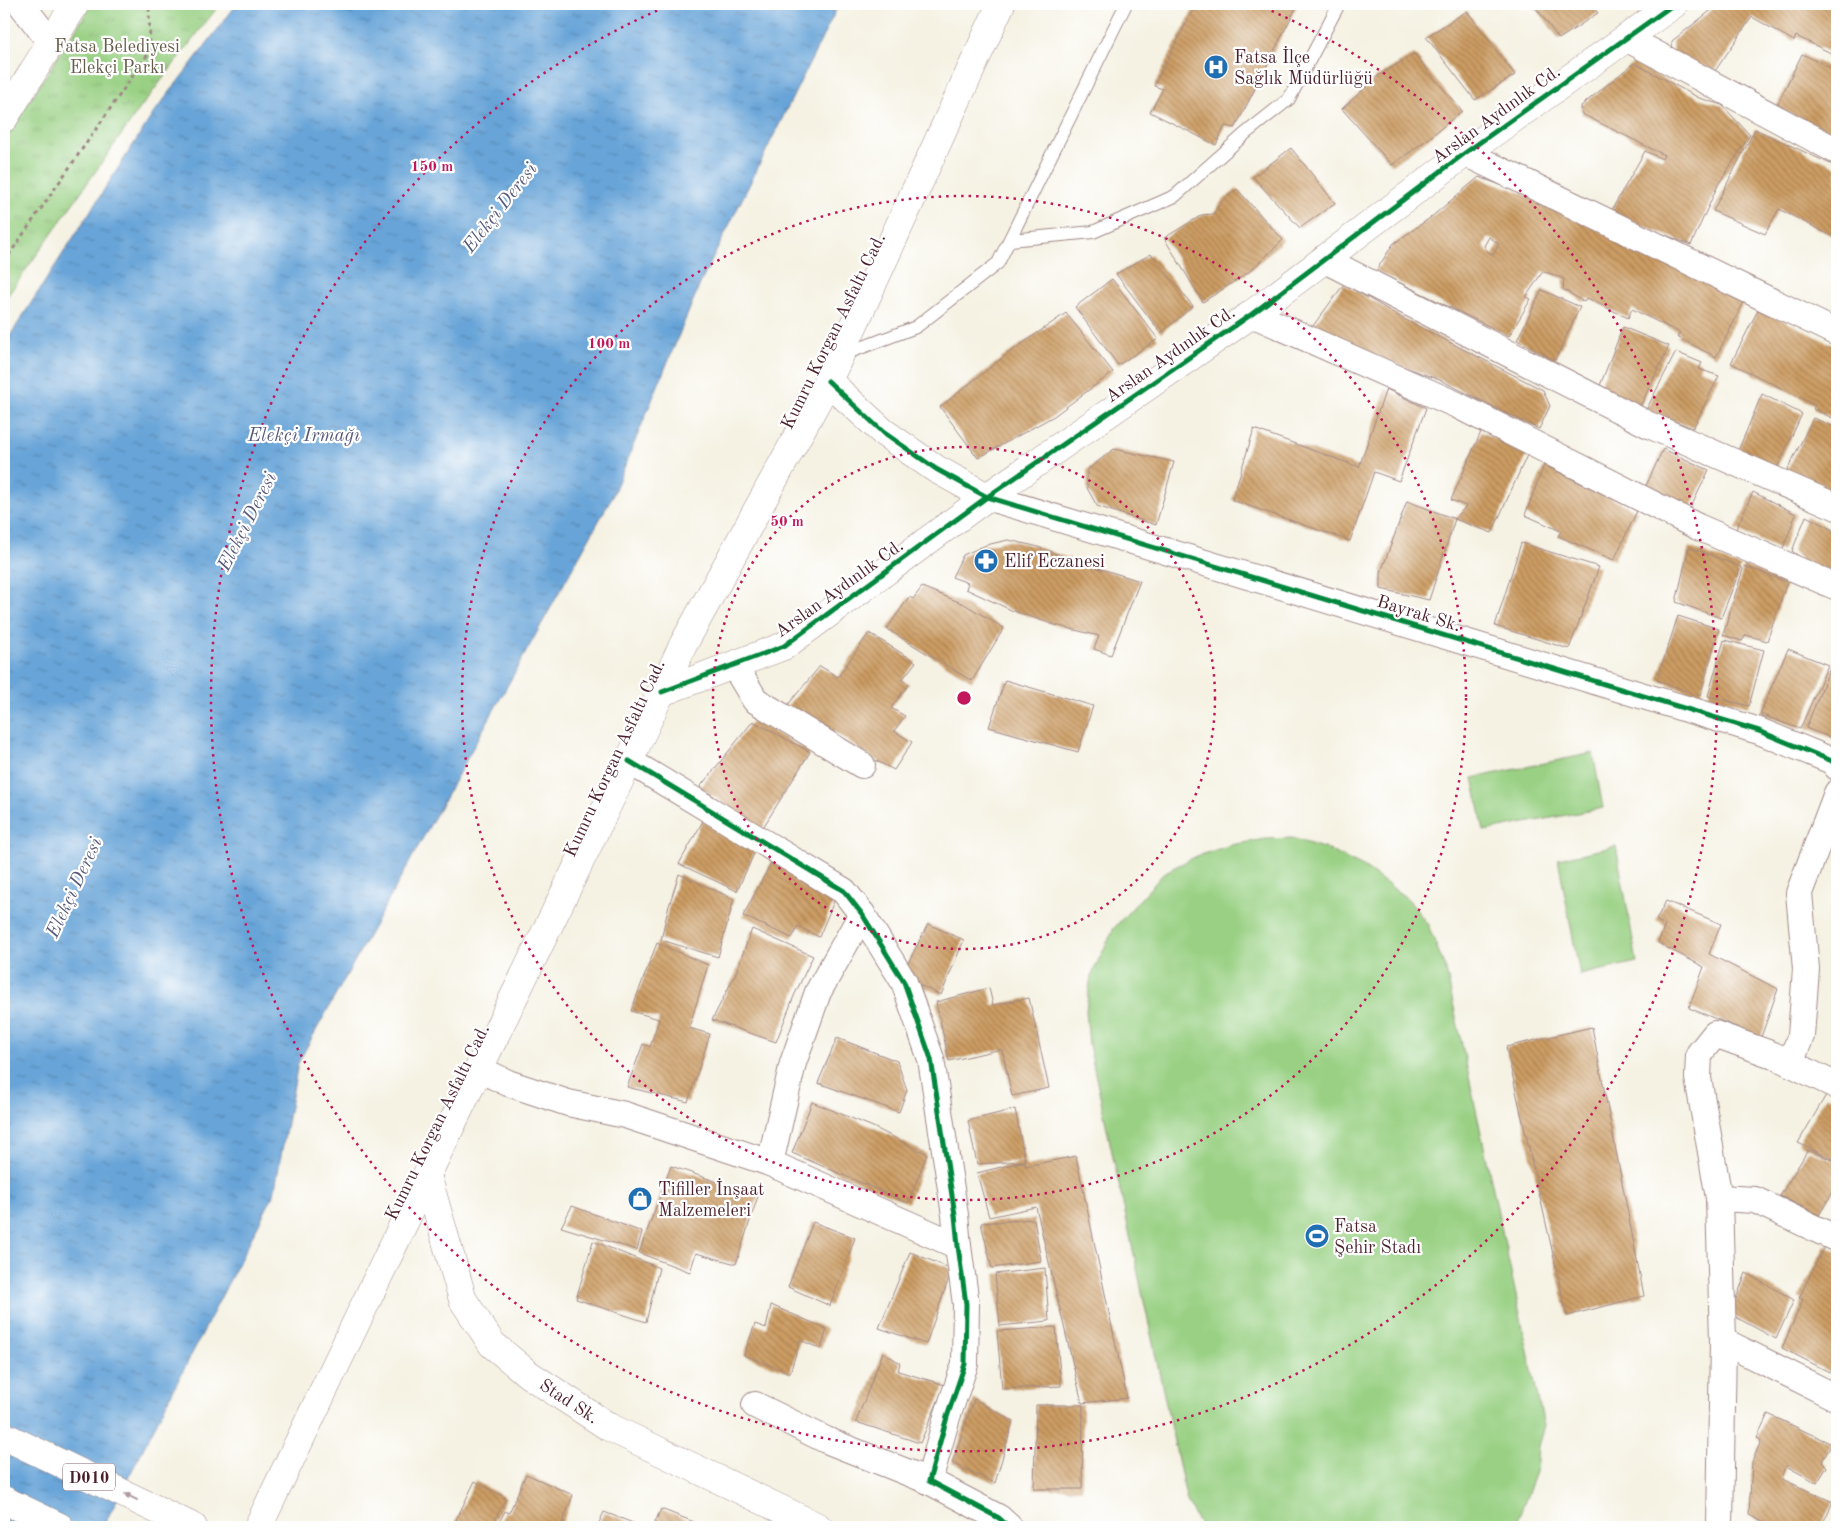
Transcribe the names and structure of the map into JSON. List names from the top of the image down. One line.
{"streets":{"main road":["Arslan Aydınlık Cd.","Kumru Korgan Asfaltı Cad.","Stad Sk.","D010"],"street":["Bayrak Sk."]},"crossings":[["Arslan Aydınlık Cd.","Kumru Korgan Asfaltı Cad."],["Arslan Aydınlık Cd.","Bayrak Sk."],["Kumru Korgan Asfaltı Cad.","Stad Sk."]],"water":["Elekçi Deresi","Elekçi Irmağı"],"parks":["Fatsa Belediyesi Elekçi Parkı"],"places":{"hospital":["Fatsa İlçe Sağlık Müdürlüğü"],"pharmacy":["Elif Eczanesi"],"shop":["Tifiller İnşaat Malzemeleri"],"sports":["Fatsa Şehir Stadı"]},"rings":["150 m","100 m","50 m"]}
